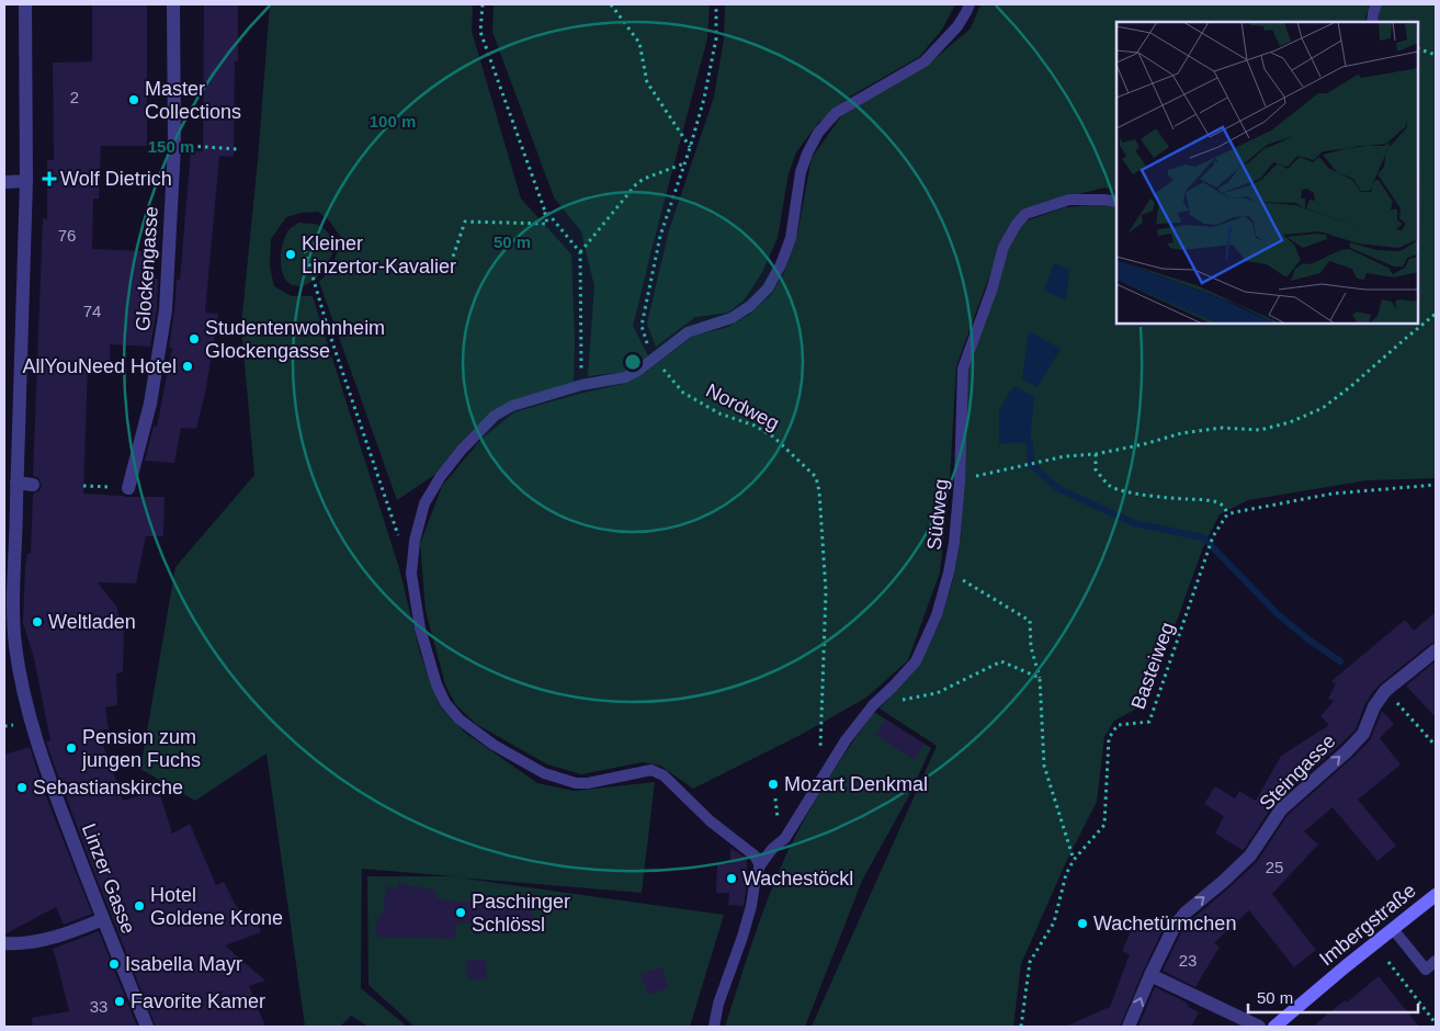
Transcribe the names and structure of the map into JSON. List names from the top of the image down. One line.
{"streets":{"main road":["Imbergstraße"],"street":["Glockengasse","Steingasse","Linzer Gasse"],"lane":["Südweg"],"path":["Nordweg","Basteiweg"]},"one_way":["Steingasse"],"places":{"other":["Master Collections","Kleiner Linzertor-Kavalier","Studentenwohnheim Glockengasse","AllYouNeed Hotel","Weltladen","Pension zum jungen Fuchs","Mozart Denkmal","Sebastianskirche","Wachestöckl","Hotel Goldene Krone","Paschinger Schlössl","Wachetürmchen","Isabella Mayr","Favorite Kamer"],"health":["Wolf Dietrich"]},"house_numbers":["2","76","74","25","23","33"],"scale_bar":"50 m","rings":["100 m","150 m","50 m"]}
